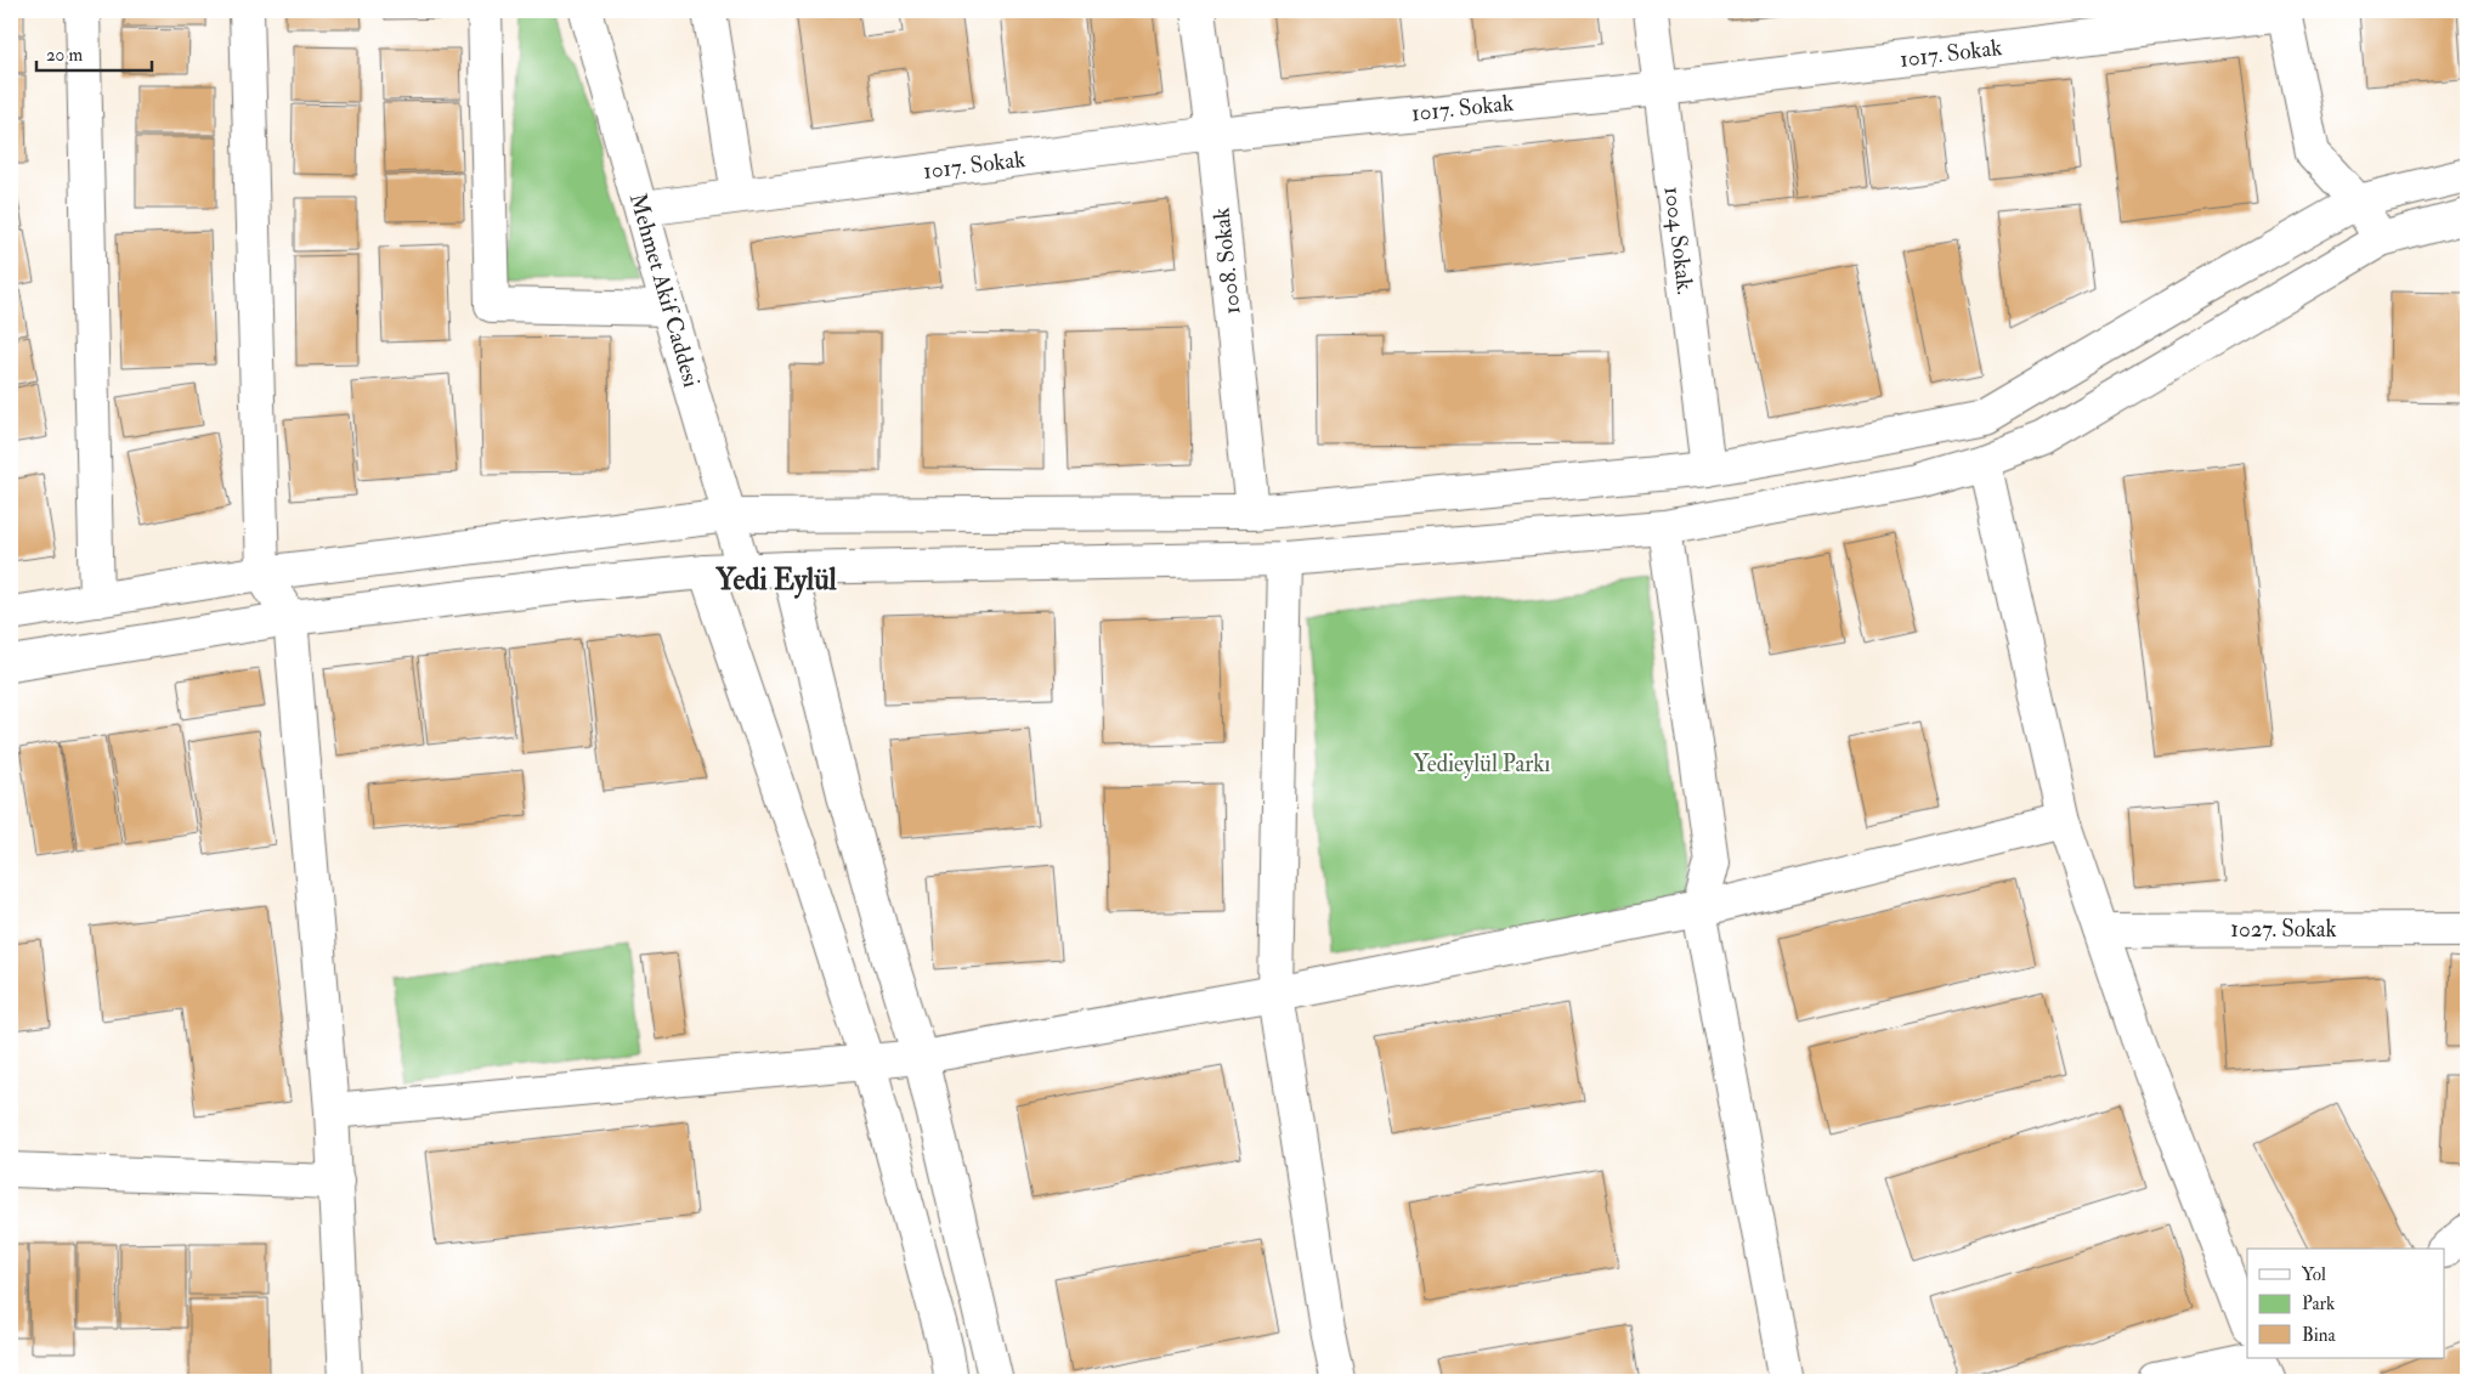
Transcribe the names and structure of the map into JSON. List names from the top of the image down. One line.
{"streets":{"street":["1017. Sokak","1004 Sokak.","1008. Sokak","Mehmet Akif Caddesi","1027. Sokak"]},"crossings":[["1017. Sokak","1004 Sokak."],["1017. Sokak","1008. Sokak"],["1017. Sokak","Mehmet Akif Caddesi"]],"districts":["Yedi Eylül"],"parks":["Yedieylül Parkı"],"legend":["Yol","Park","Bina"],"scale_bar":"20 m"}
